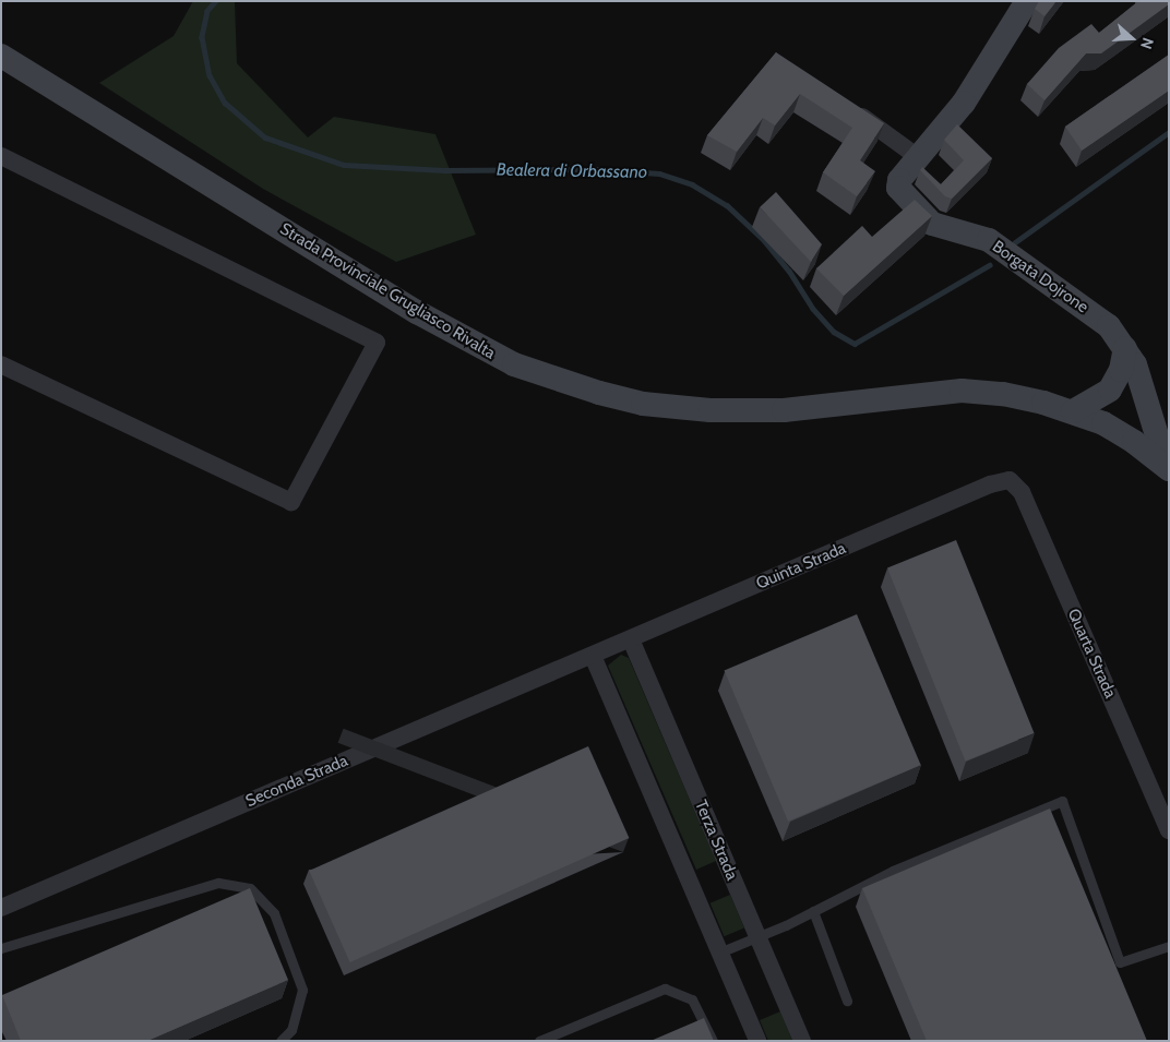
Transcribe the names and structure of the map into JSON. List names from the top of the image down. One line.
{"streets":{"street":["Borgata Dojrone","Strada Provinciale Grugliasco Rivalta","Quinta Strada","Quarta Strada","Seconda Strada","Terza Strada"]},"crossings":[["Borgata Dojrone","Strada Provinciale Grugliasco Rivalta"],["Quinta Strada","Quarta Strada"],["Quinta Strada","Seconda Strada"],["Quinta Strada","Terza Strada"]],"water":["Bealera di Orbassano"],"north":"right"}
